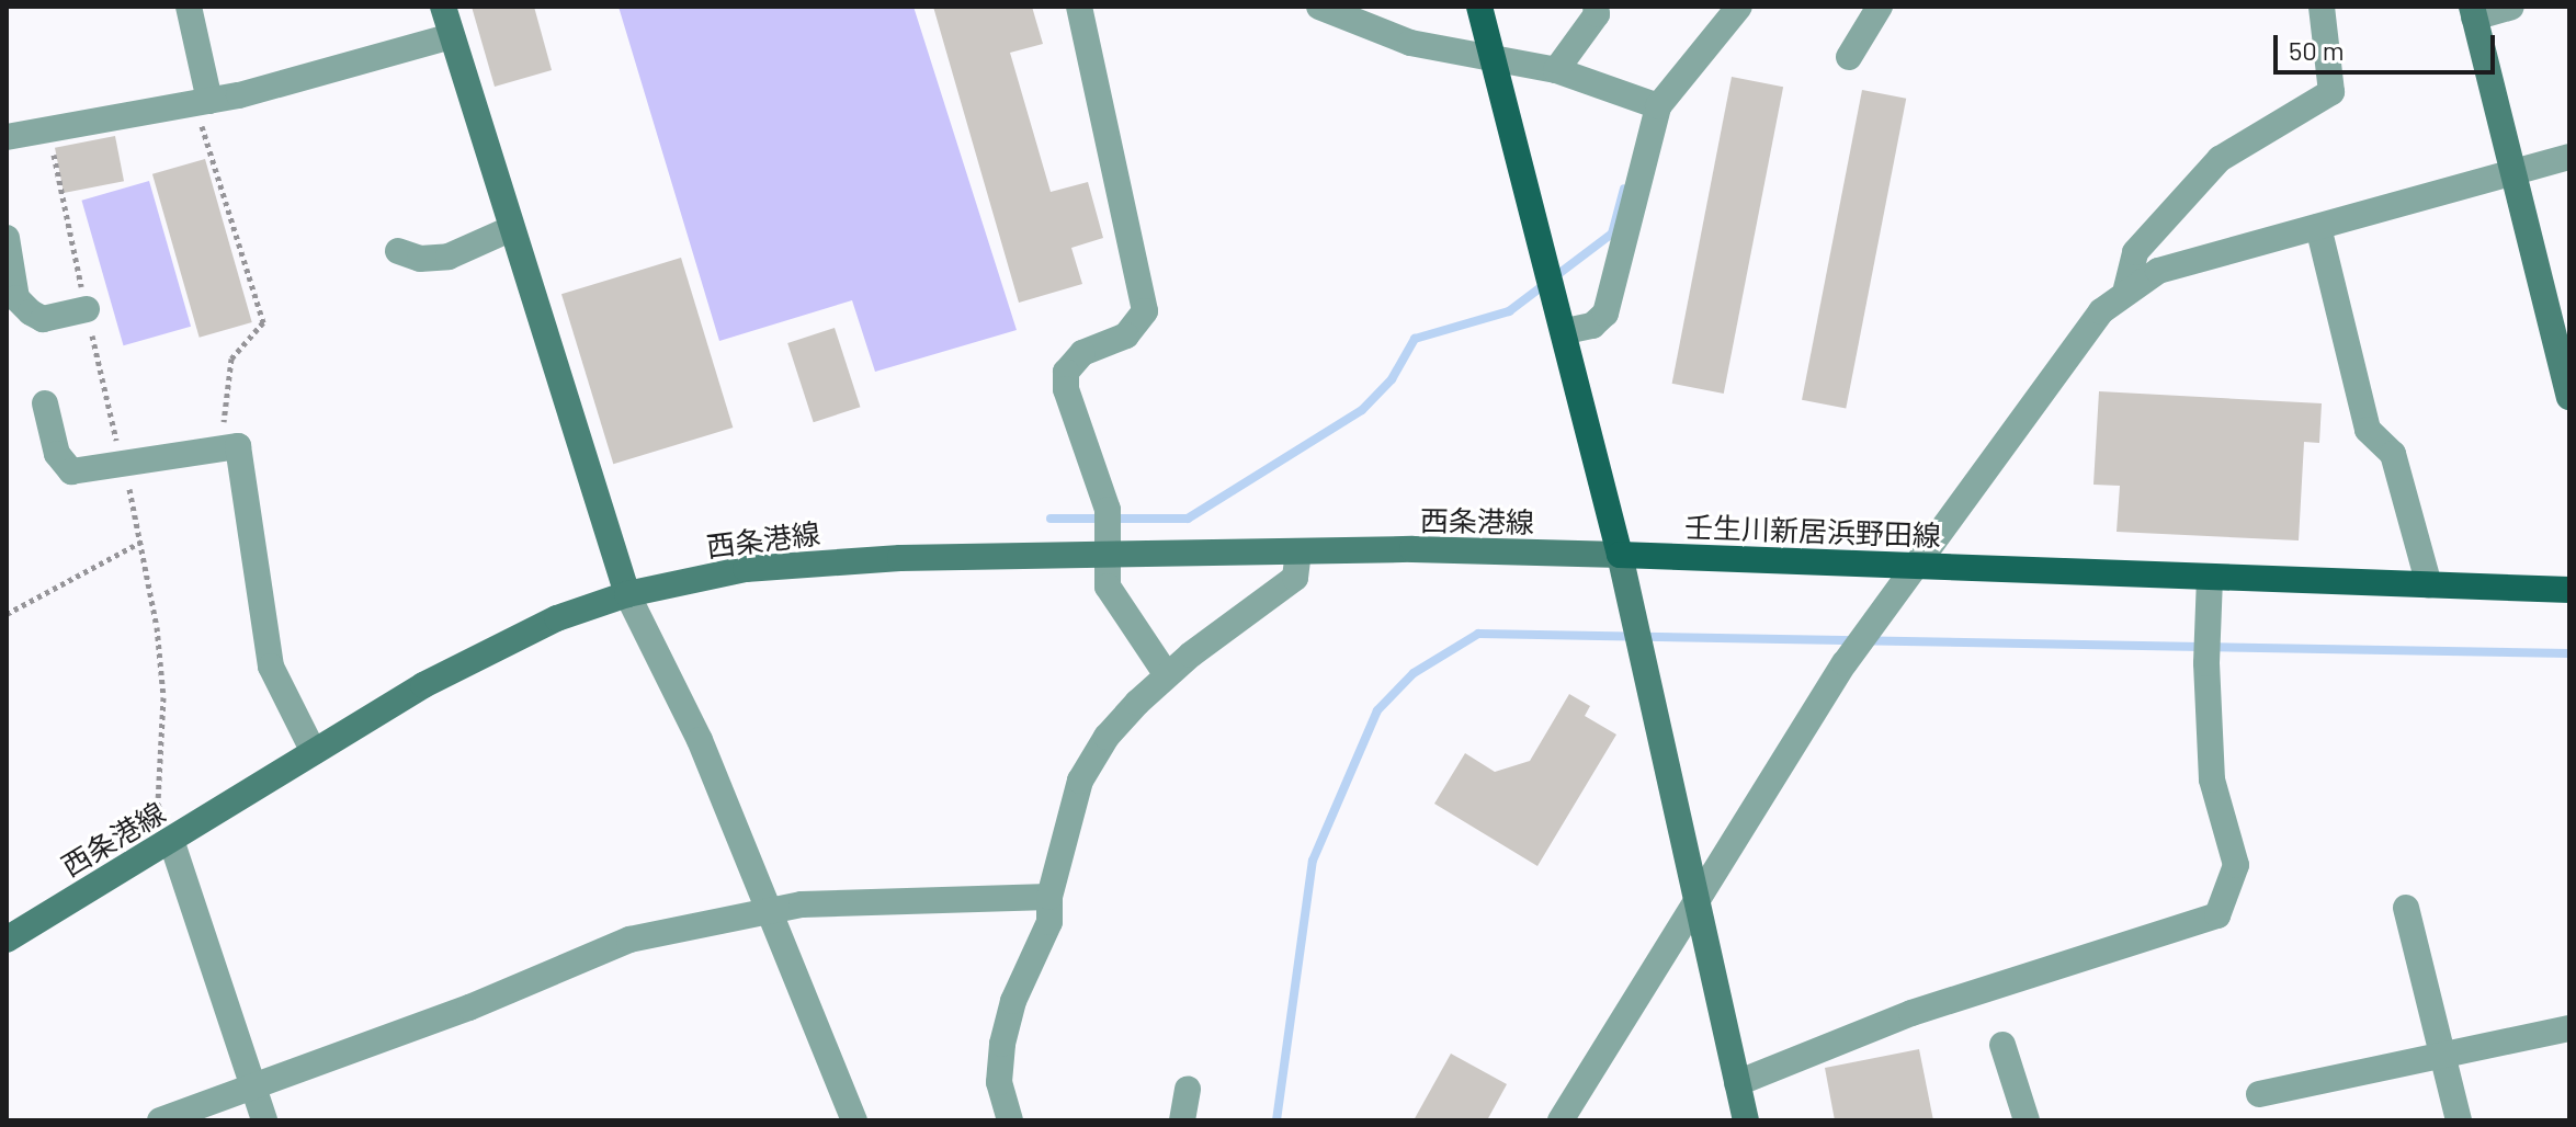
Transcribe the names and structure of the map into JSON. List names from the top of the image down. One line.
{"streets":{"main road":["西条港線","壬生川新居浜野田線"]},"crossings":[["西条港線","壬生川新居浜野田線"]],"scale_bar":"50 m"}
